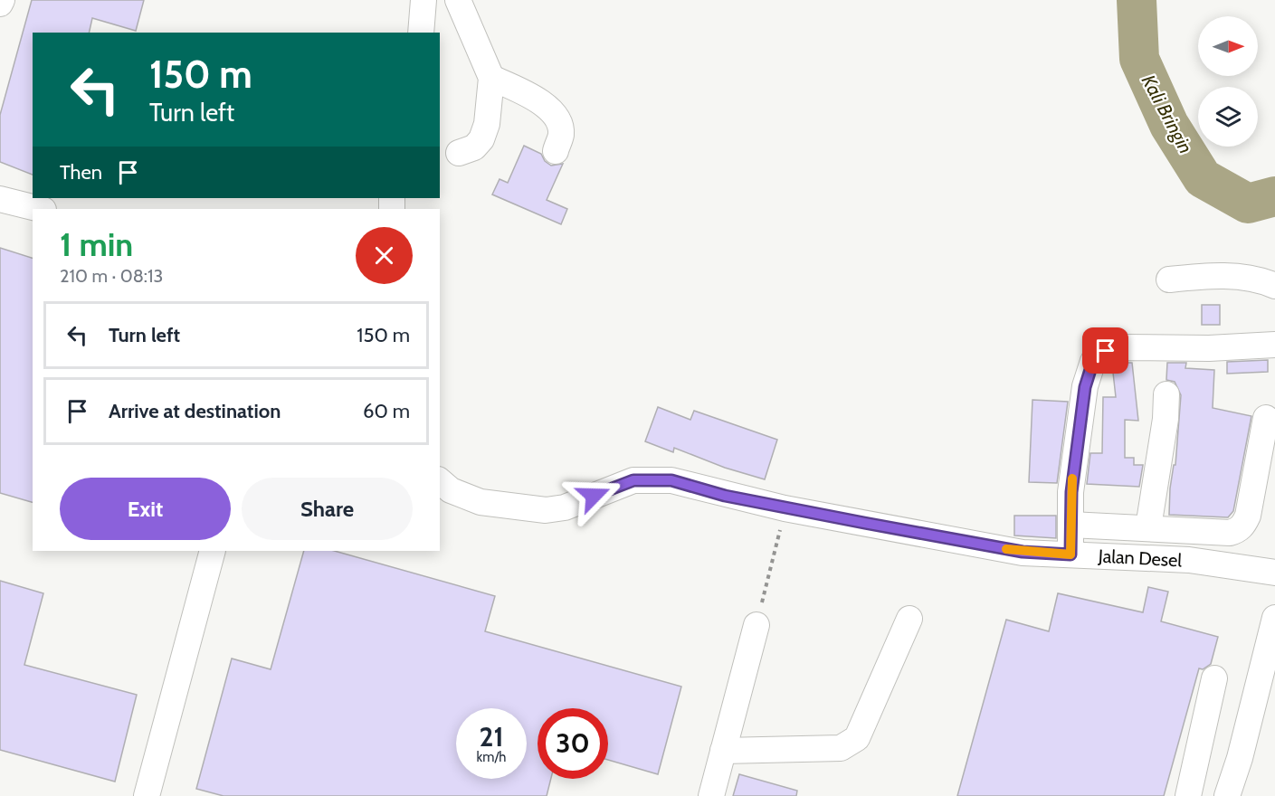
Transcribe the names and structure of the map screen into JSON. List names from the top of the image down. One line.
{"streets":{"street":["Jalan Desel"]},"water":["Kali Bringin"],"north":"right","page":{"turn":["150 m","Turn left"],"then":"Then","heading":["1 min","210 m · 08:13"],"list":[{"name":"Turn left","value":"150 m"},{"name":"Arrive at destination","value":"60 m"}],"buttons":["Exit","Share"],"speed":"21 km/h","limit":"30"}}
